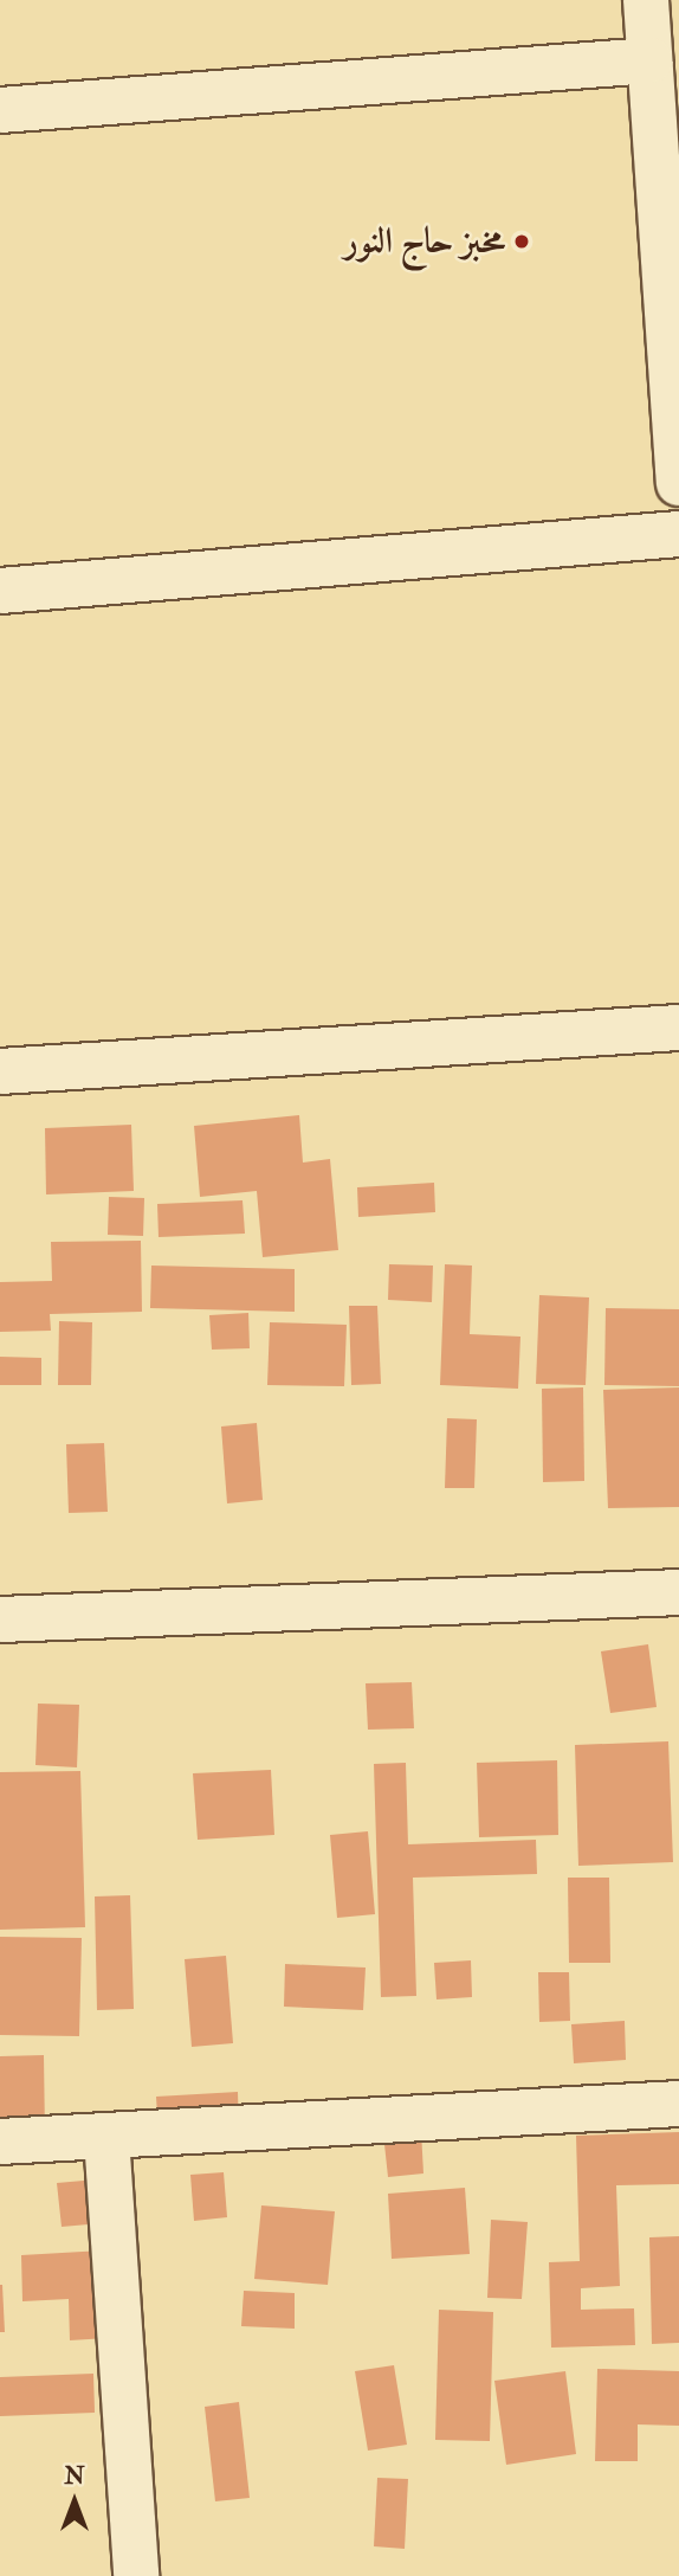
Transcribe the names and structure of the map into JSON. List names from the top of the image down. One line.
{"places":["مخبز حاج النور"],"north":"top"}
